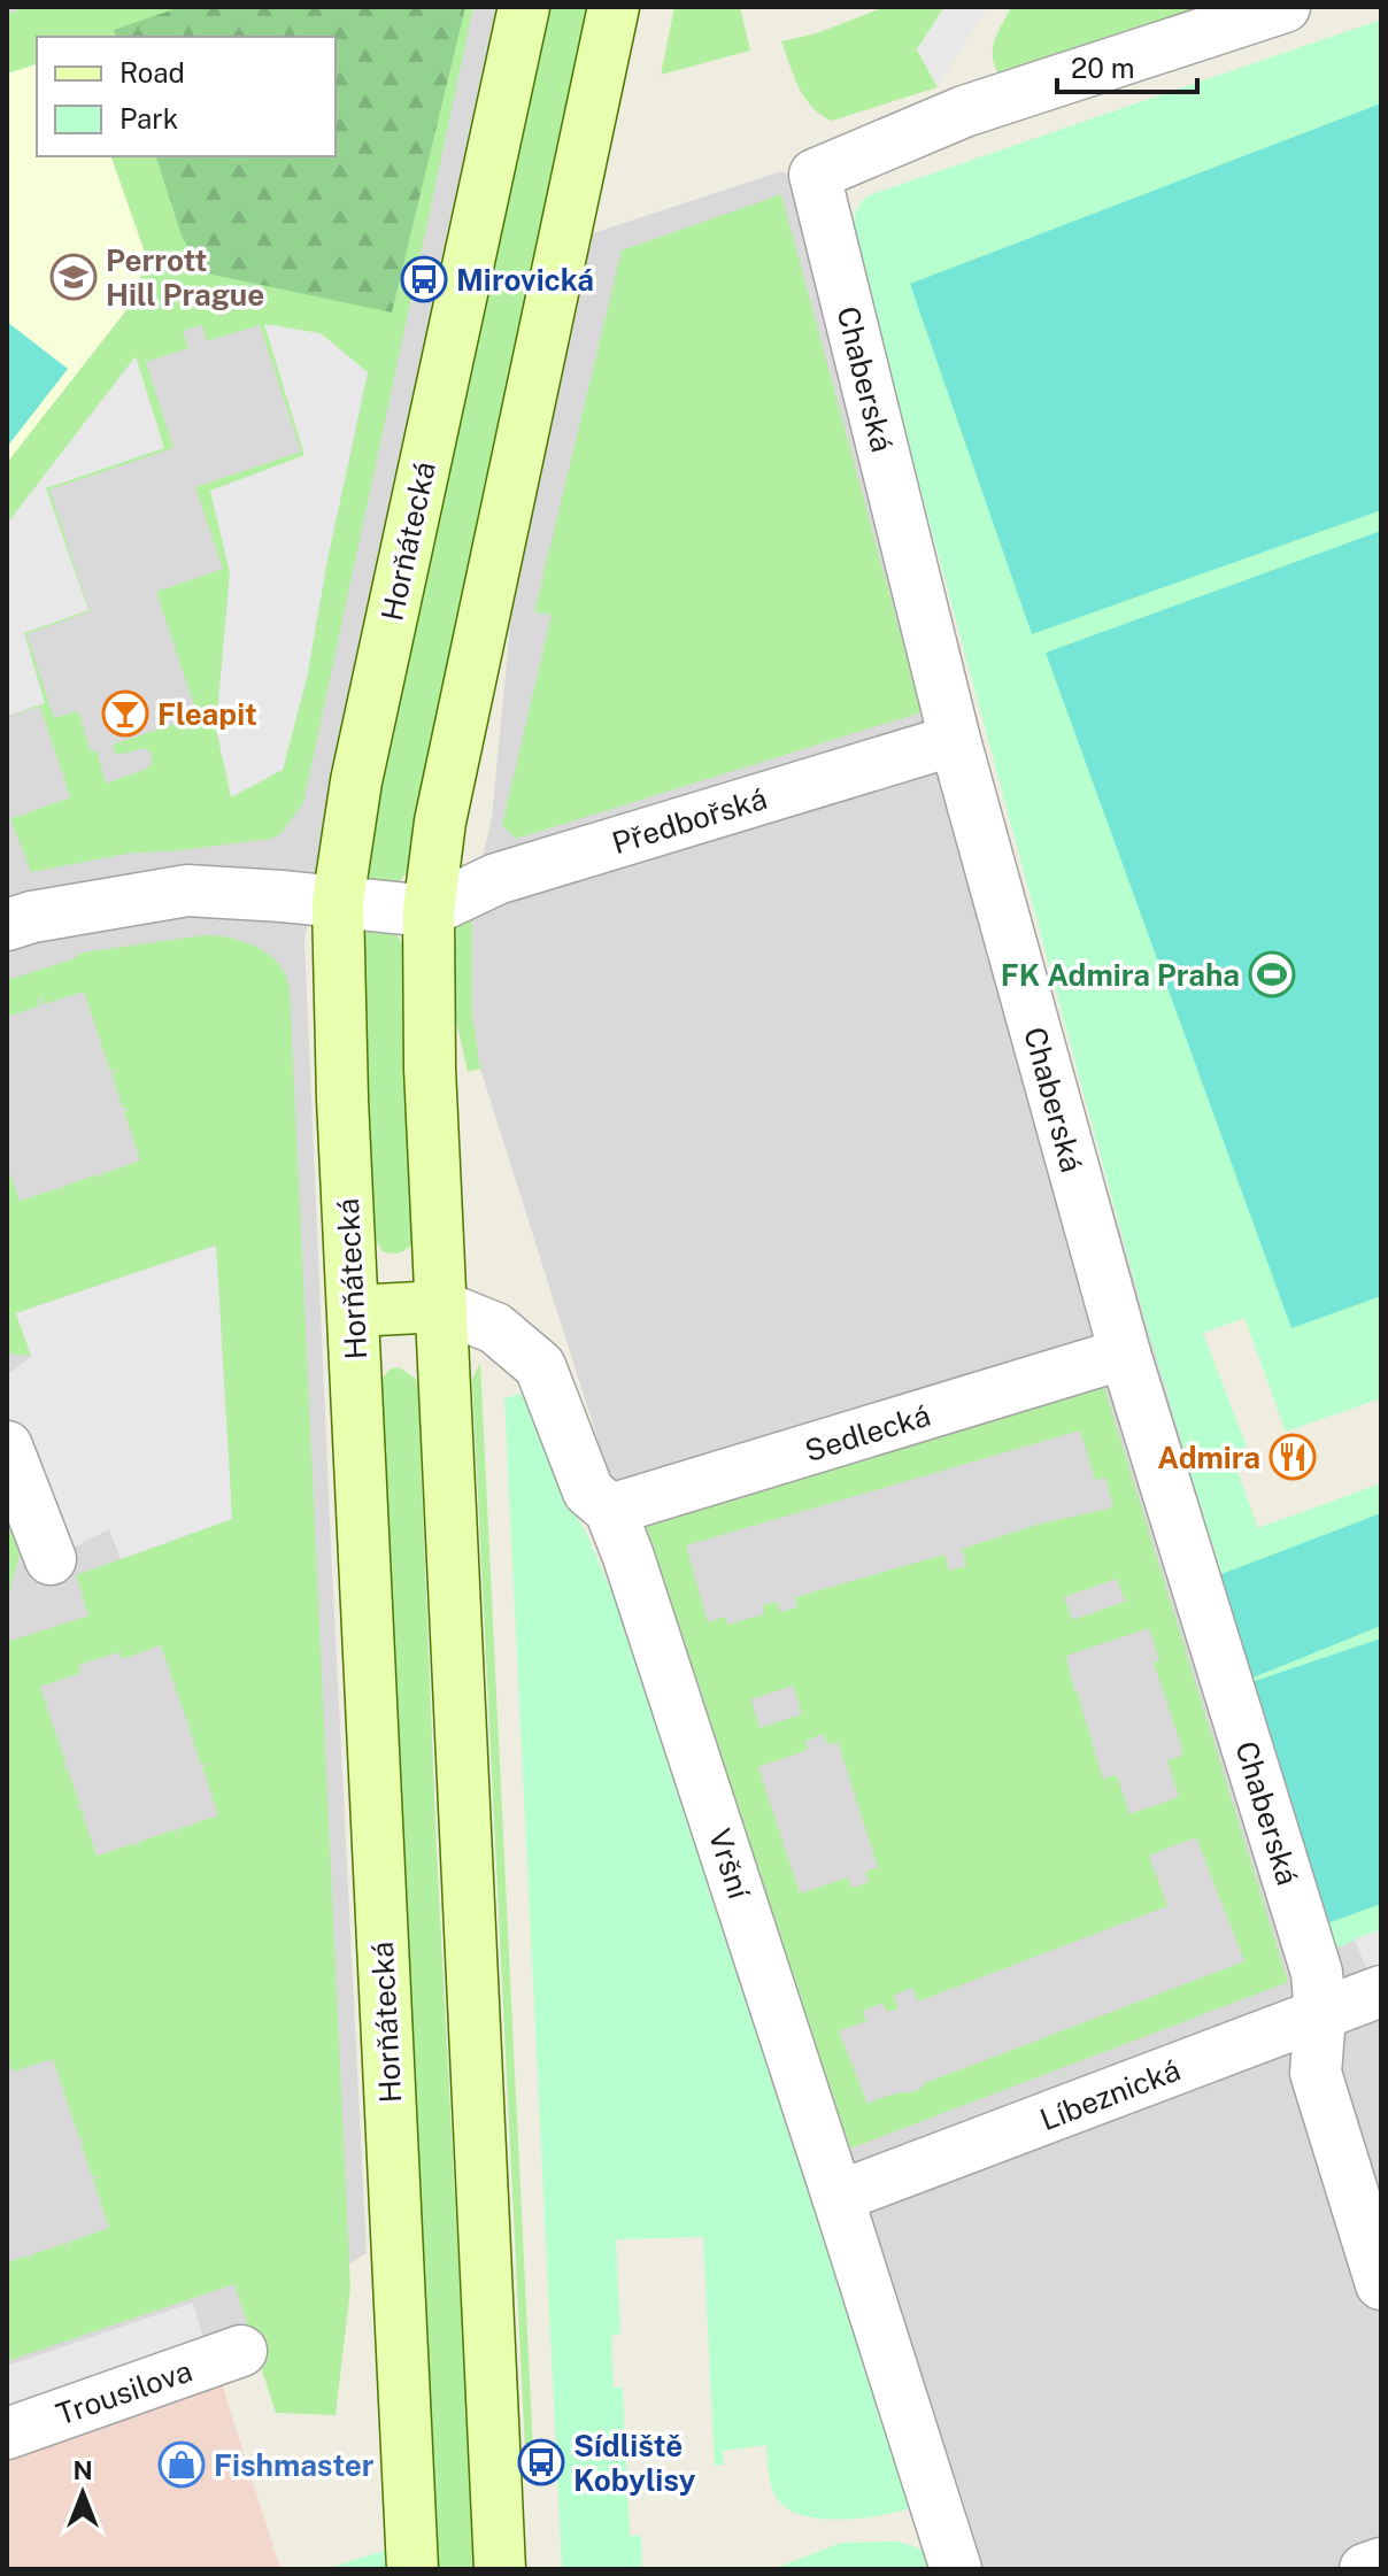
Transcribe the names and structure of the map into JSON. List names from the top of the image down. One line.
{"streets":{"main road":["Horňátecká","Vršní"],"street":["Chaberská","Předbořská","Sedlecká","Líbeznická","Trousilova"]},"crossings":[["Chaberská","Předbořská"],["Chaberská","Sedlecká"],["Chaberská","Líbeznická"],["Horňátecká","Vršní"],["Sedlecká","Vršní"],["Vršní","Líbeznická"]],"places":{"school or university":["Perrott Hill Prague"],"bus stop":["Mirovická","Sídliště Kobylisy"],"bar":["Fleapit"],"sports":["FK Admira Praha"],"restaurant":["Admira"],"shop":["Fishmaster"]},"legend":["Road","Park"],"scale_bar":"20 m","north":"top"}
